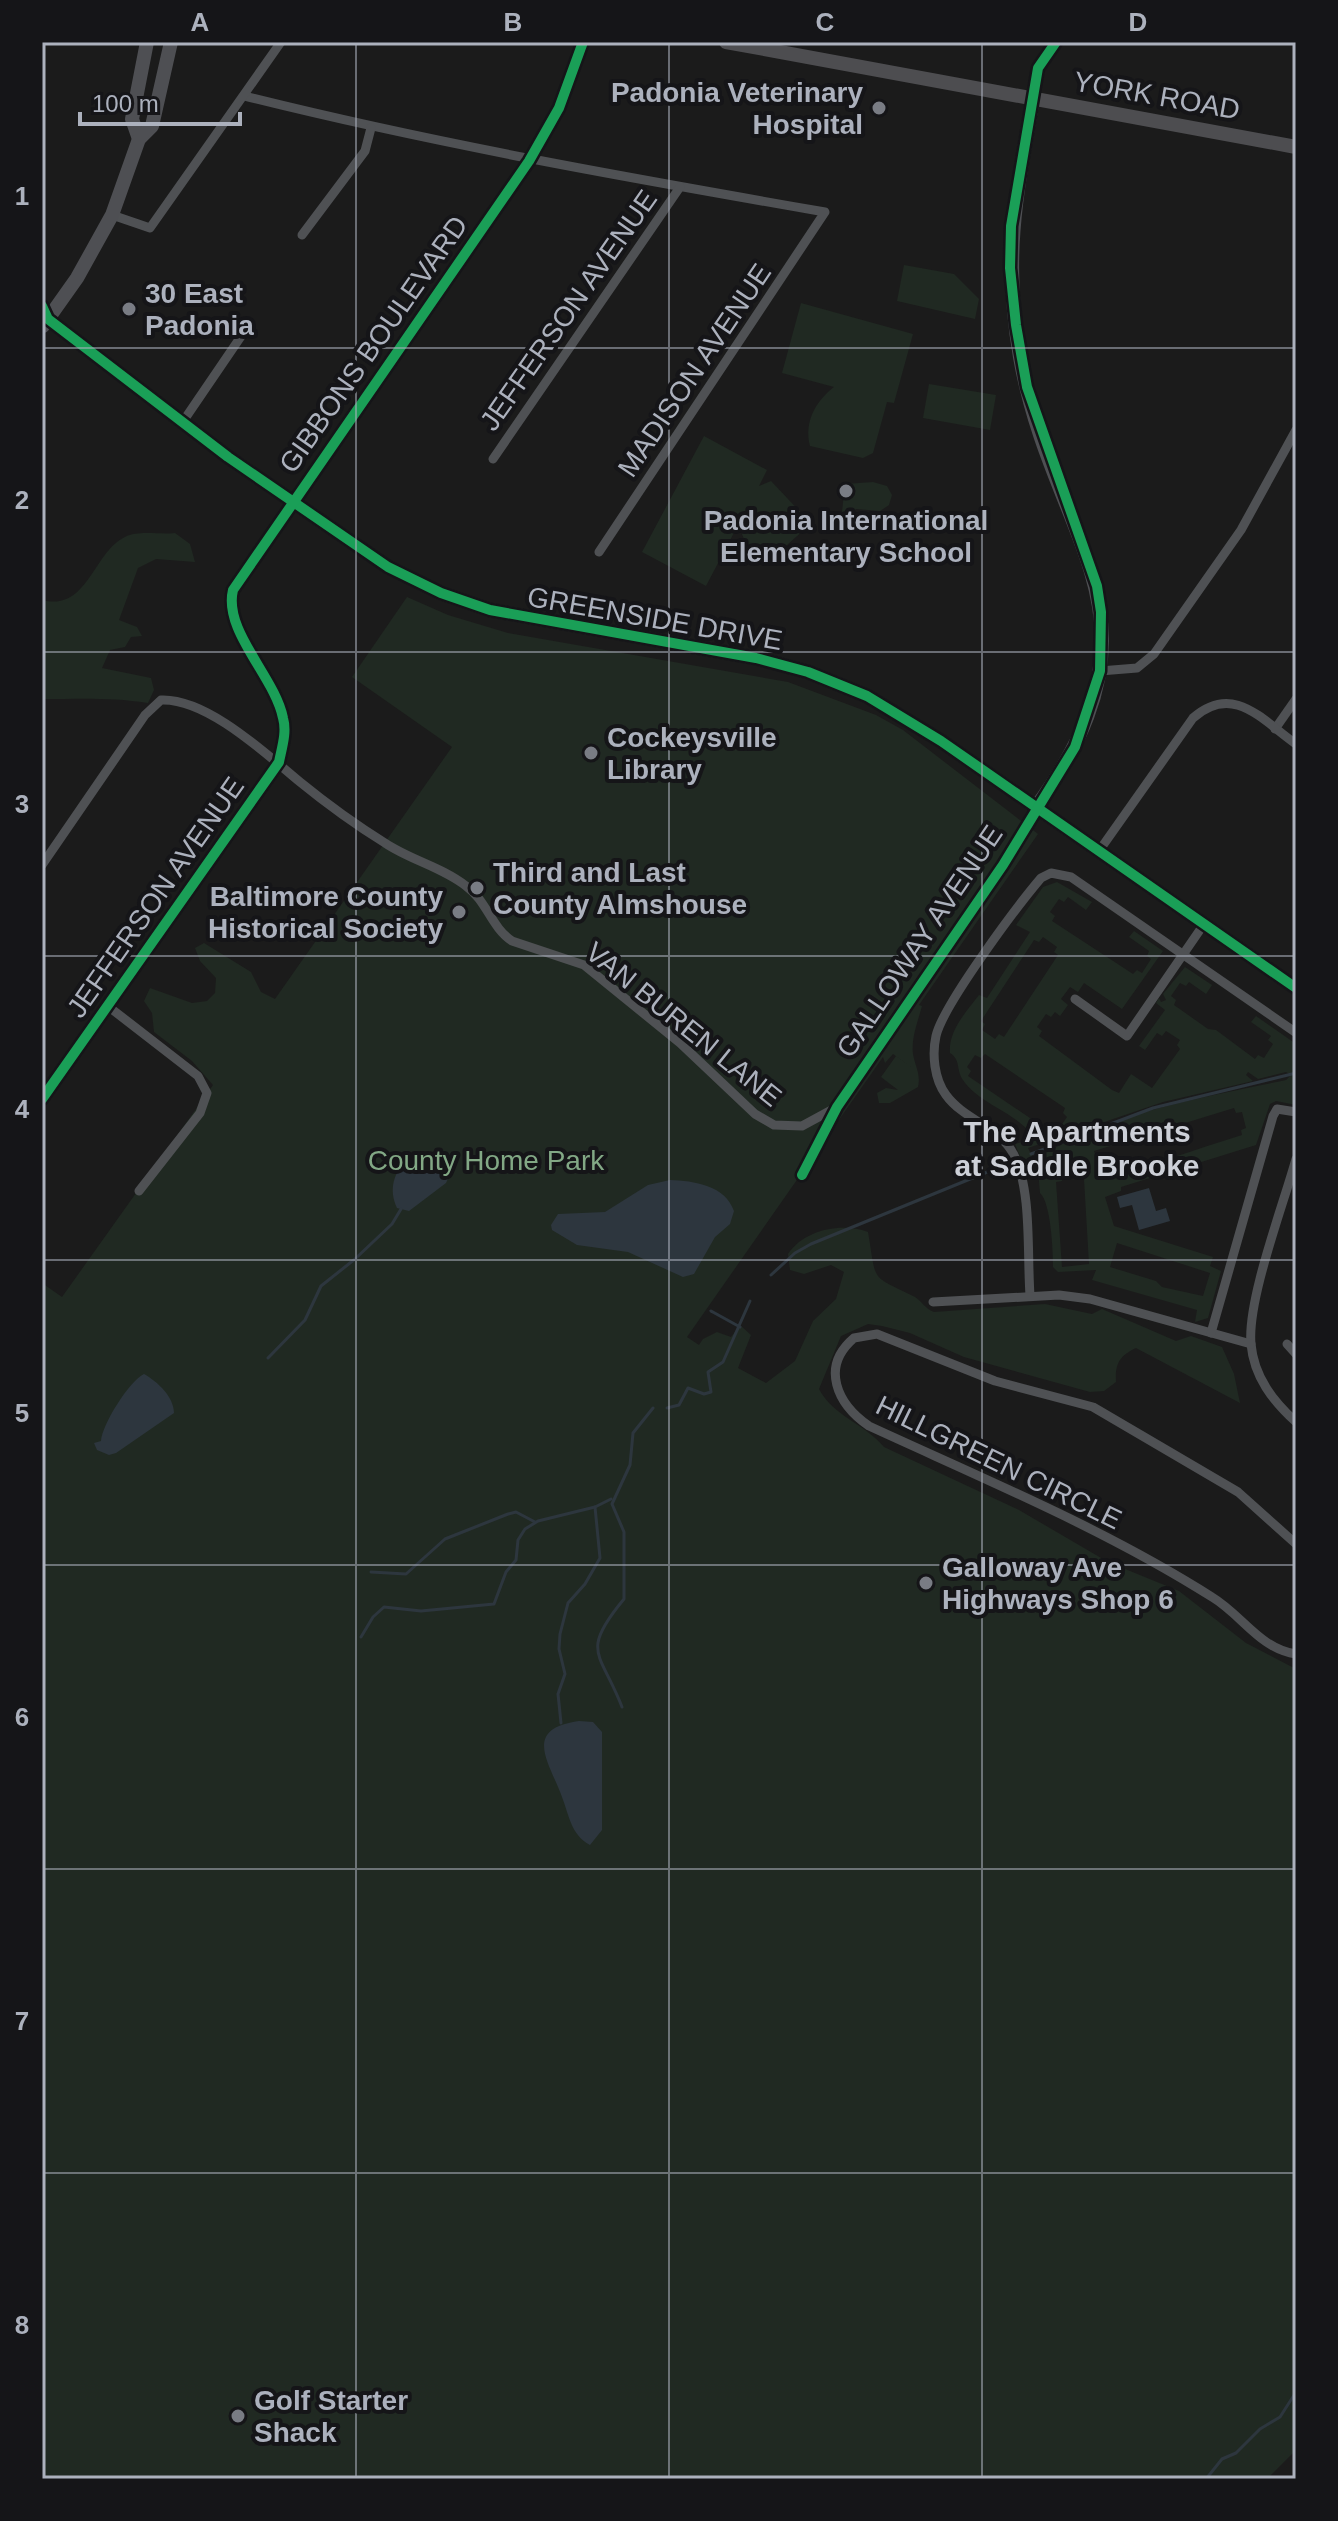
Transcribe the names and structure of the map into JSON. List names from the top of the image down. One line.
{"streets":{"main road":["YORK ROAD"],"street":["JEFFERSON AVENUE","GIBBONS BOULEVARD","MADISON AVENUE","GREENSIDE DRIVE","GALLOWAY AVENUE","VAN BUREN LANE","HILLGREEN CIRCLE"]},"crossings":[["YORK ROAD","GALLOWAY AVENUE"],["JEFFERSON AVENUE","GIBBONS BOULEVARD"],["JEFFERSON AVENUE","MADISON AVENUE"],["JEFFERSON AVENUE","VAN BUREN LANE"],["GIBBONS BOULEVARD","GREENSIDE DRIVE"],["GIBBONS BOULEVARD","VAN BUREN LANE"],["GREENSIDE DRIVE","GALLOWAY AVENUE"],["GALLOWAY AVENUE","VAN BUREN LANE"]],"districts":["The Apartments at Saddle Brooke"],"parks":["County Home Park"],"places":["Padonia Veterinary Hospital","30 East Padonia","Padonia International Elementary School","Cockeysville Library","Third and Last County Almshouse","Baltimore County Historical Society","Galloway Ave Highways Shop 6","Golf Starter Shack"],"scale_bar":"100 m","grid":{"columns":["A","B","C","D"],"rows":["1","2","3","4","5","6","7","8"]}}
